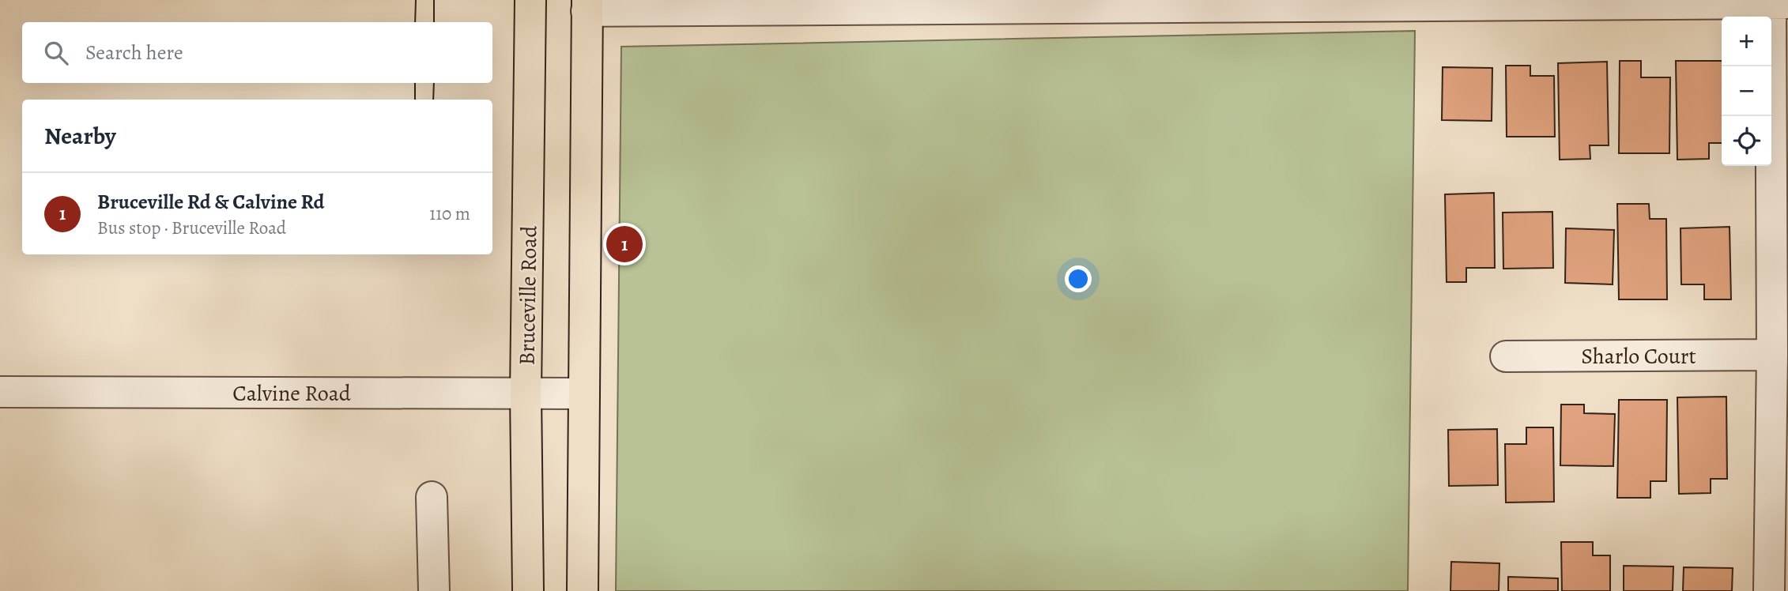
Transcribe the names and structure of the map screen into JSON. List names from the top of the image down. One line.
{"streets":{"main road":["Bruceville Road"],"street":["Sharlo Court","Calvine Road"]},"crossings":[["Bruceville Road","Calvine Road"]],"page":{"map_buttons":["+","−"],"search":"Search here","heading":"Nearby","list":[{"mark":"1","name":"Bruceville Rd & Calvine Rd","note":"Bus stop · Bruceville Road","value":"110 m"}],"pins":"1"}}
